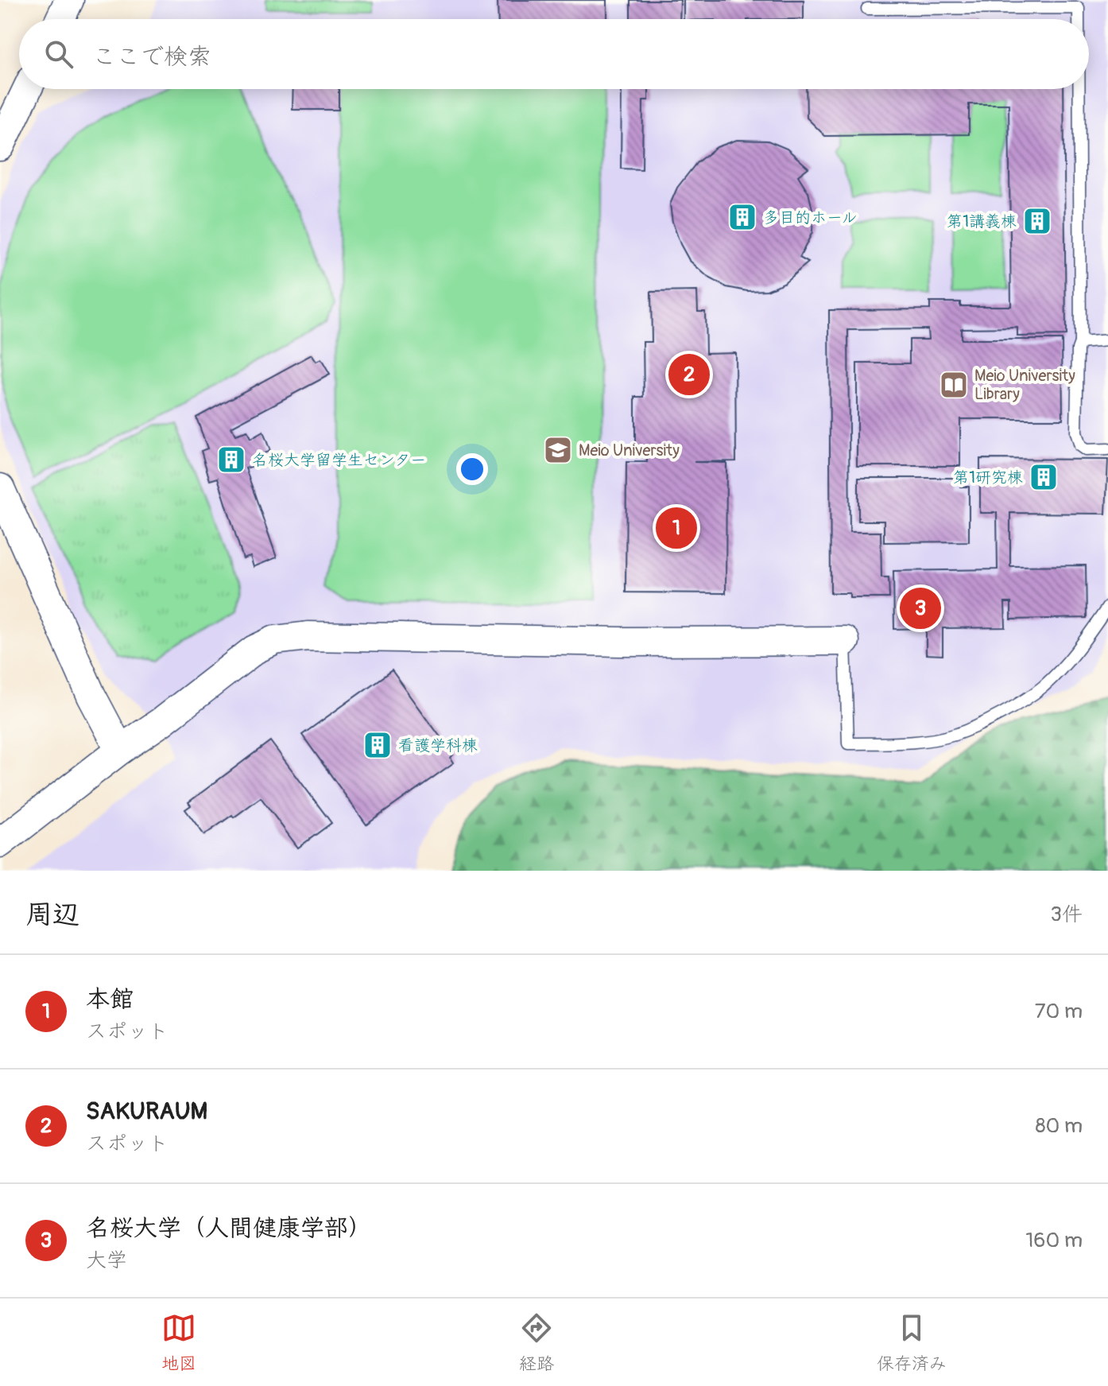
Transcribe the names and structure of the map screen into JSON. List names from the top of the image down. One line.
{"places":{"building":["多目的ホール","第1講義棟","名桜大学留学生センター","第1研究棟","看護学科棟"],"library":["Meio University Library"],"school or university":["Meio University"]},"page":{"search":"ここで検索","pins":["2","1","3"],"heading":["周辺","3件"],"list":[{"mark":"1","name":"本館","note":"スポット","value":"70 m"},{"mark":"2","name":"SAKURAUM","note":"スポット","value":"80 m"},{"mark":"3","name":"名桜大学（人間健康学部）","note":"大学","value":"160 m"}],"nav":["地図","経路","保存済み"]}}
